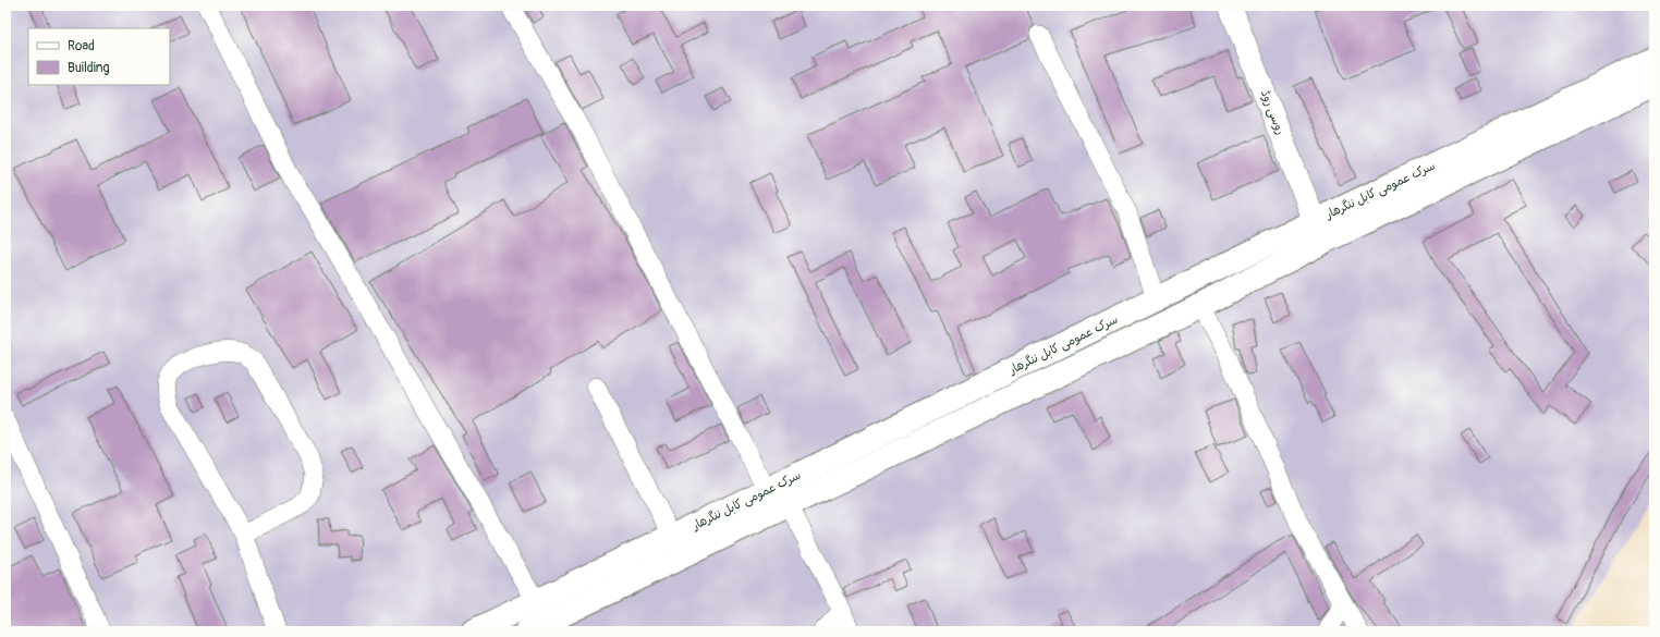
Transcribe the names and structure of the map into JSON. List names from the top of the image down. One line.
{"streets":{"highway":["سرک عمومی کابل ننگرهار"],"main road":["روسی روڈ"]},"crossings":[["روسی روڈ","سرک عمومی کابل ننگرهار"]],"legend":["Road","Building"]}
